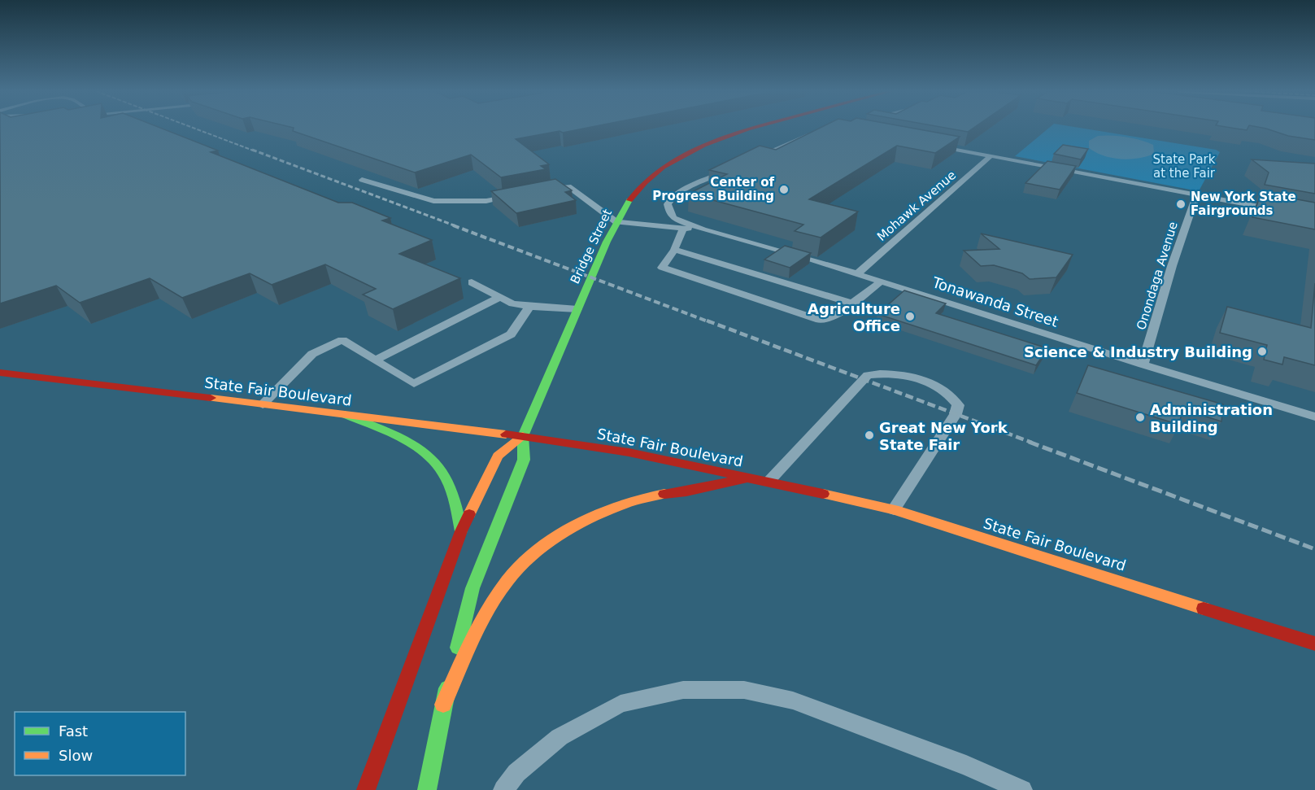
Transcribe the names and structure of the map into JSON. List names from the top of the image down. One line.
{"streets":{"main road":["Bridge Street","State Fair Boulevard"],"lane":["Mohawk Avenue","Onondaga Avenue","Tonawanda Street"]},"crossings":[["Mohawk Avenue","Tonawanda Street"],["Bridge Street","State Fair Boulevard"],["Onondaga Avenue","Tonawanda Street"]],"parks":["State Park at the Fair"],"places":["Center of Progress Building","New York State Fairgrounds","Agriculture Office","Science & Industry Building","Administration Building","Great New York State Fair"],"legend":["Fast","Slow"]}
